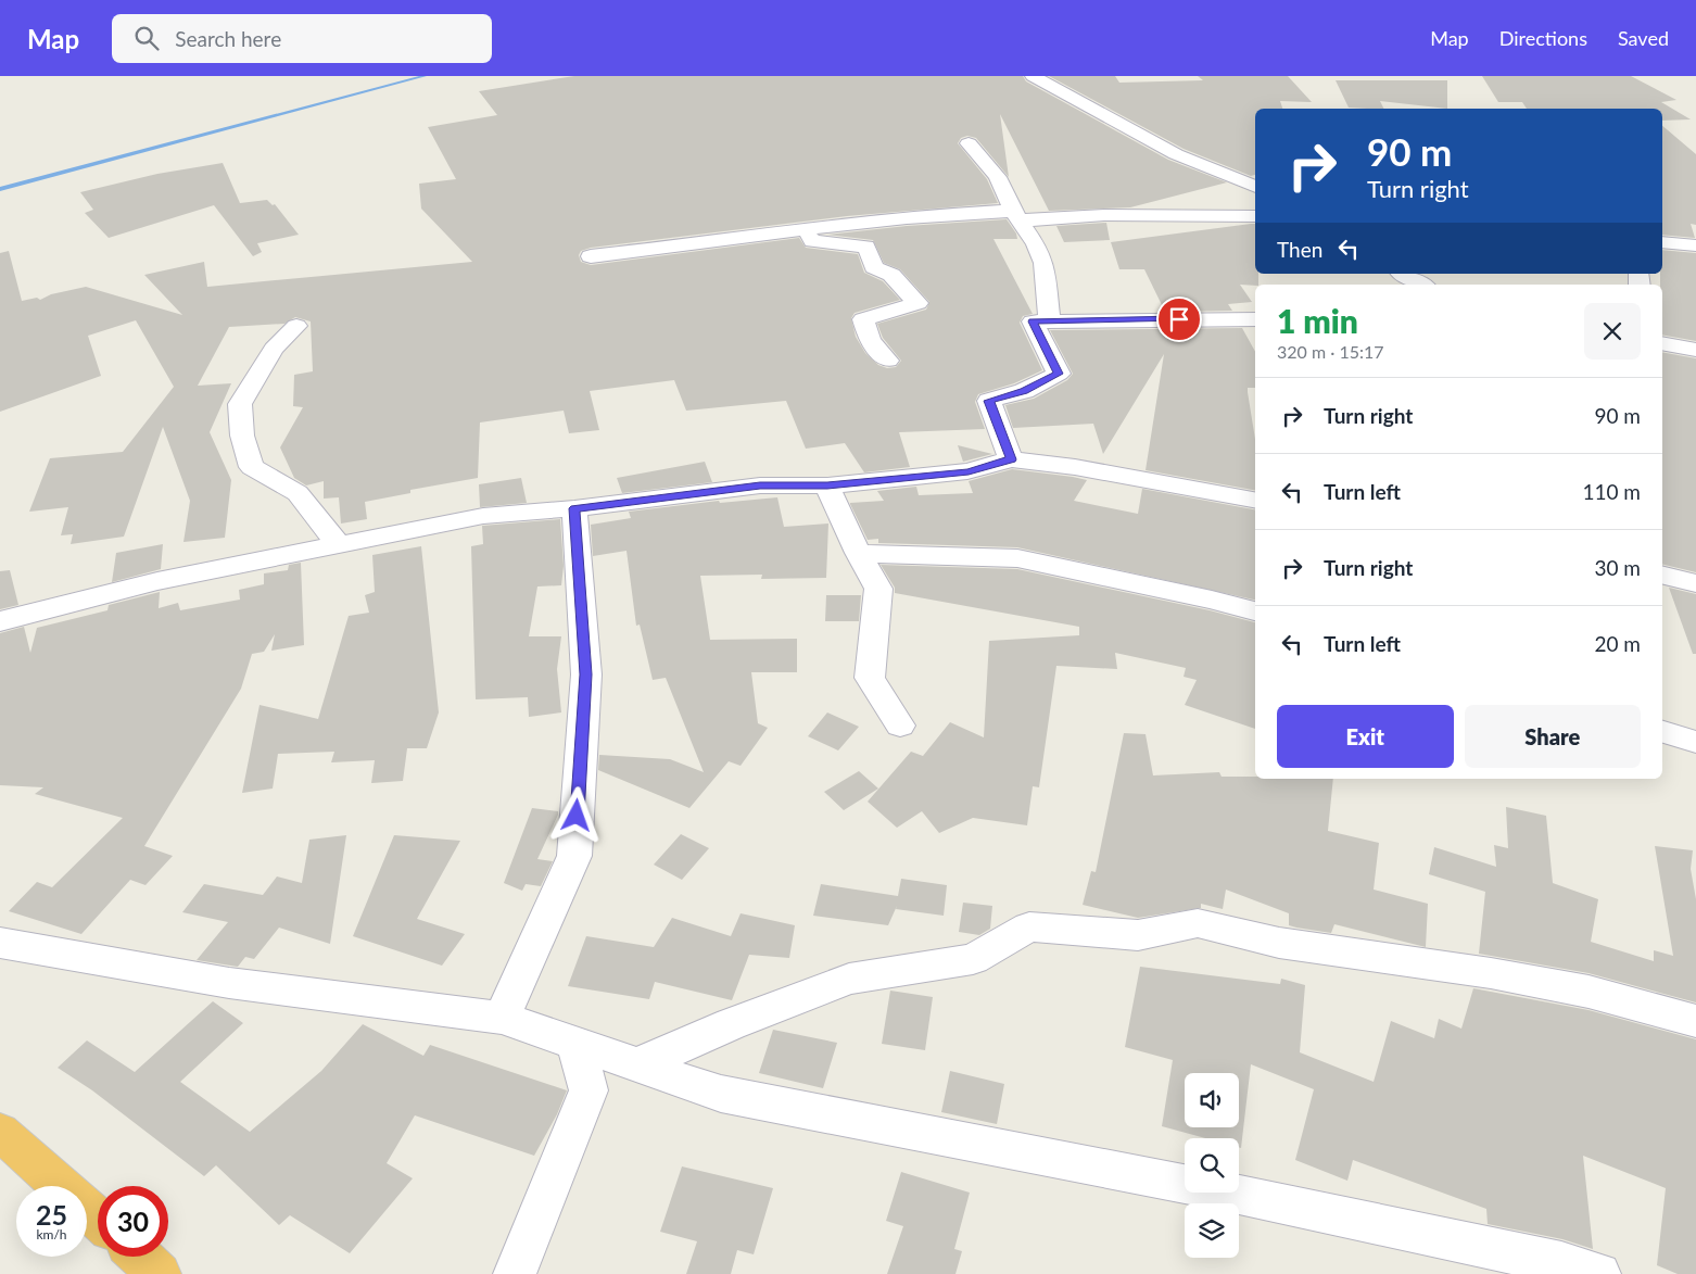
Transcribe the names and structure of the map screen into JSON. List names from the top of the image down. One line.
{"page":{"header":"Map","search":"Search here","nav":["Map","Directions","Saved"],"turn":["90 m","Turn right"],"then":"Then","heading":["1 min","320 m · 15:17"],"list":[{"name":"Turn right","value":"90 m"},{"name":"Turn left","value":"110 m"},{"name":"Turn right","value":"30 m"},{"name":"Turn left","value":"20 m"}],"buttons":["Exit","Share"],"speed":"25 km/h","limit":"30"}}
